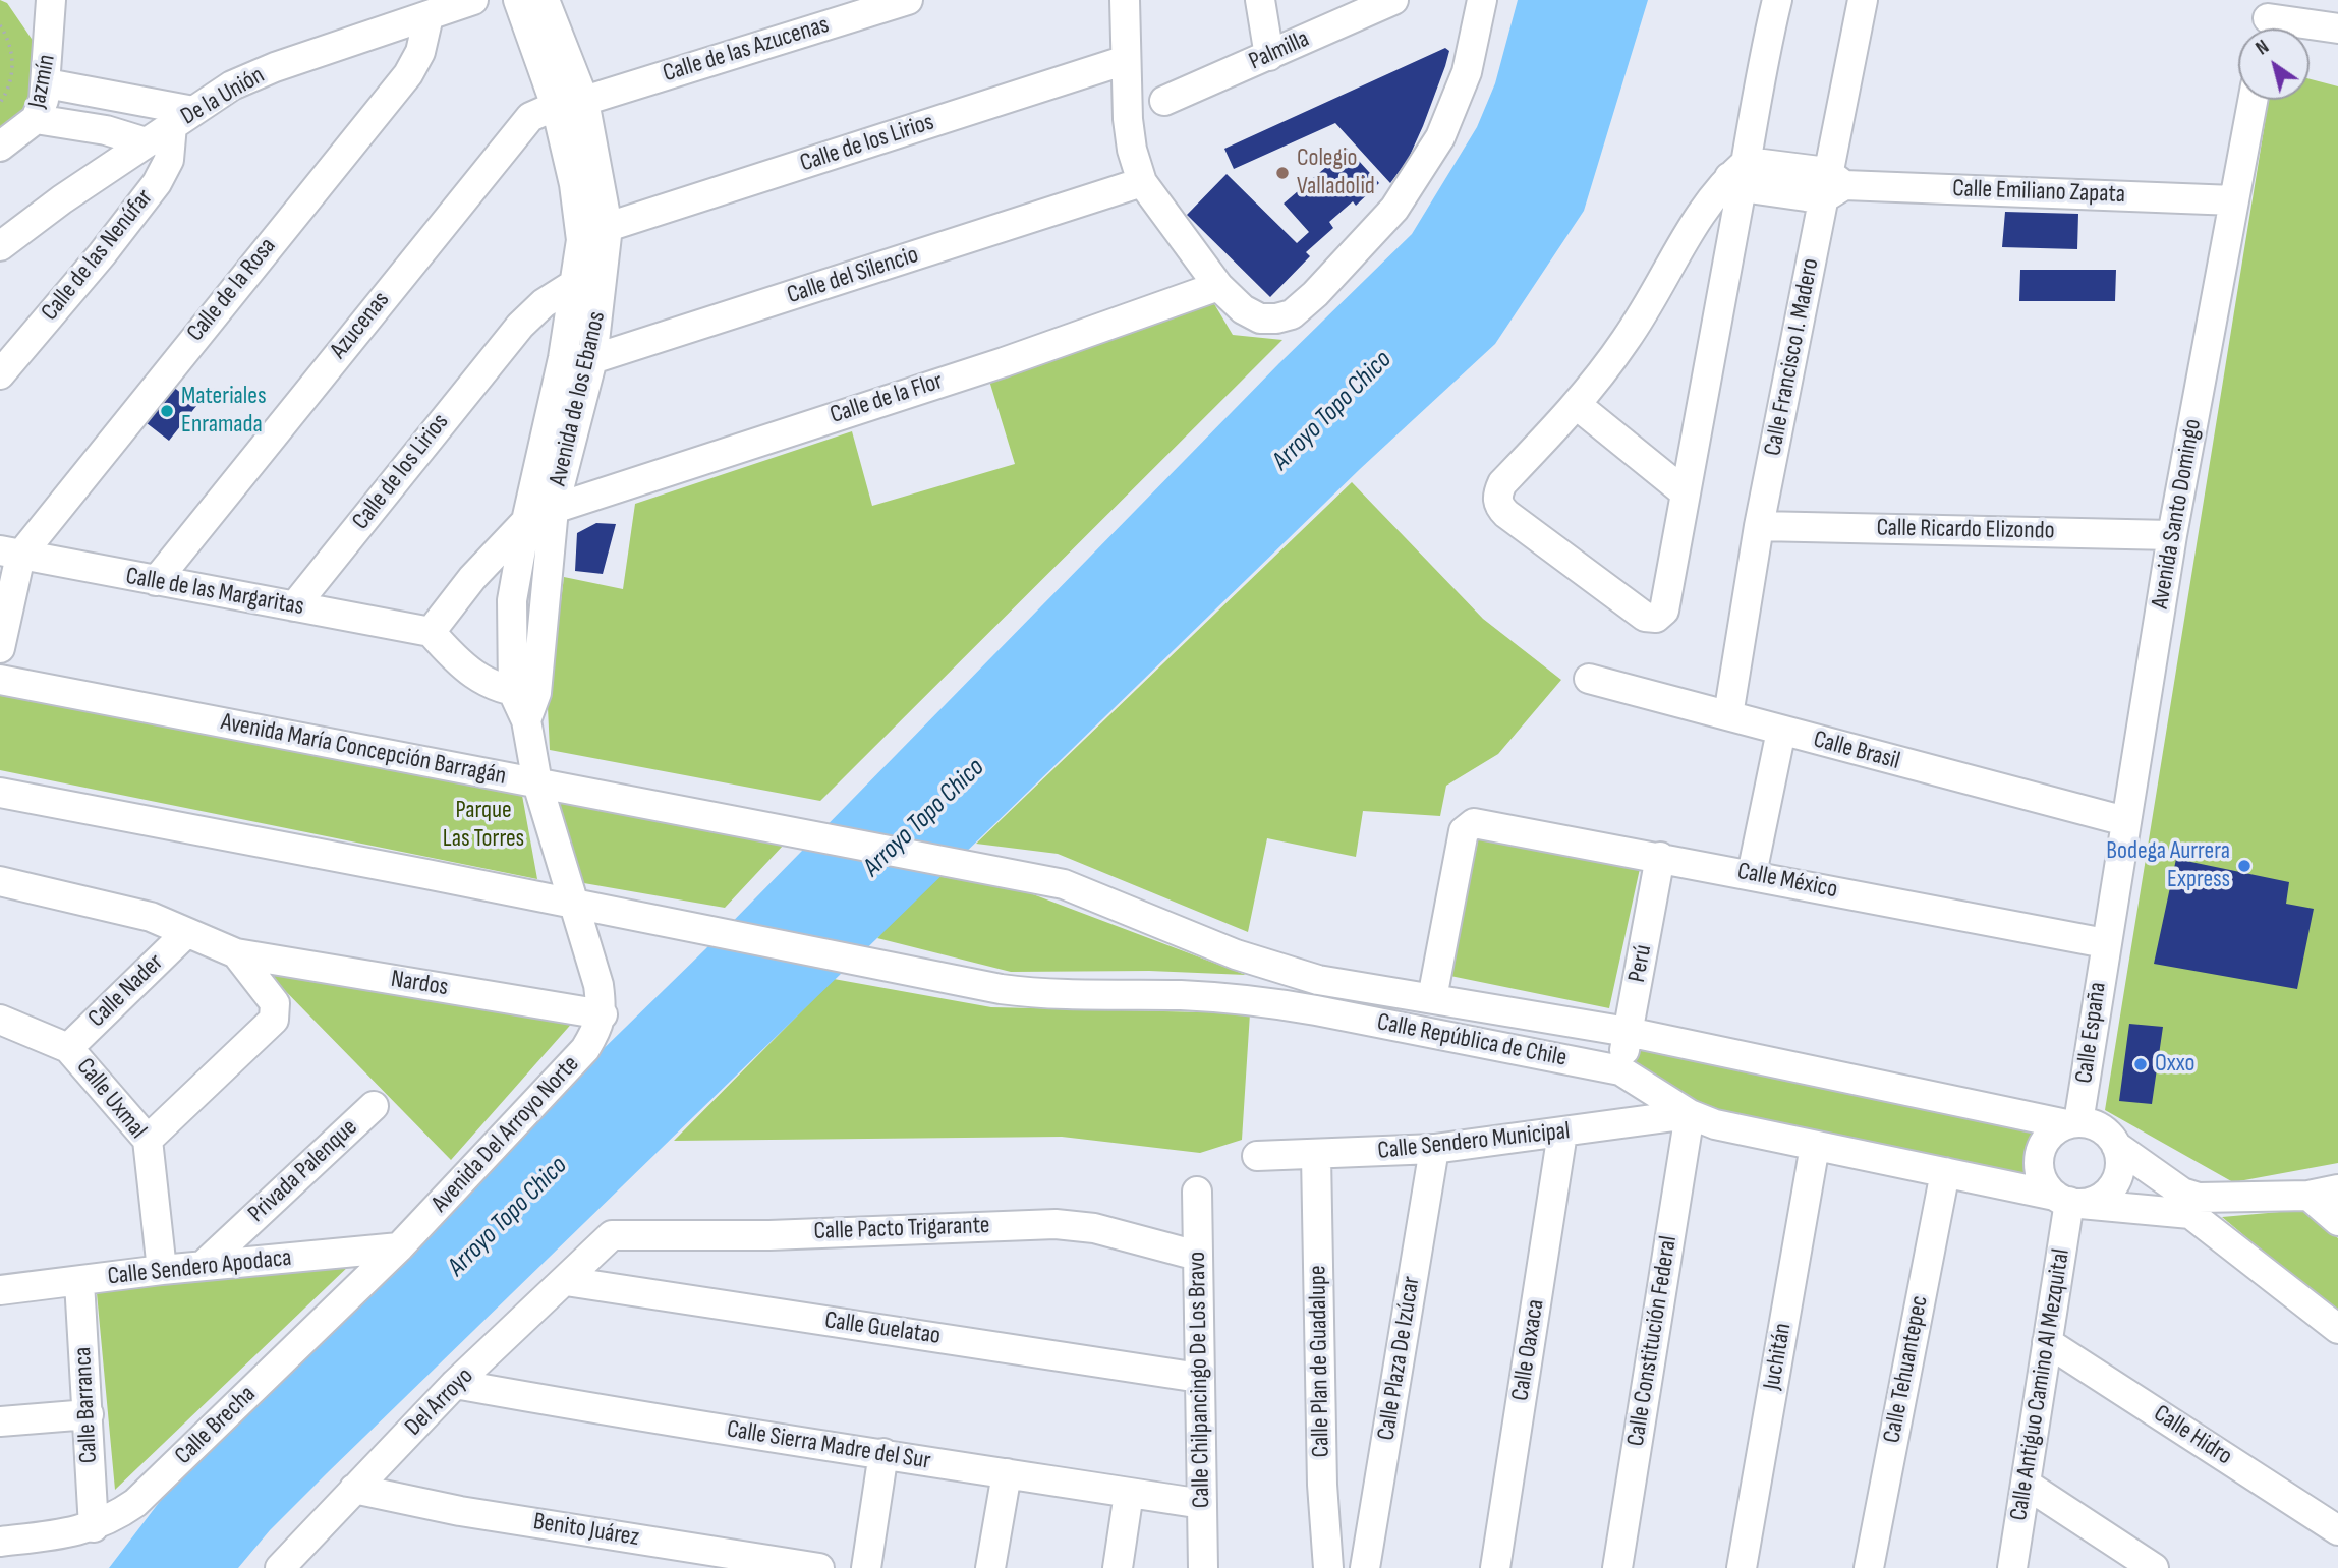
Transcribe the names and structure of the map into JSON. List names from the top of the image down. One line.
{"streets":{"street":["Calle de las Azucenas","Palmilla","Jazmín","De la Unión","Calle de los Lirios","Calle Emiliano Zapata","Calle de las Nenúfar","Calle del Silencio","Calle de la Rosa","Azucenas","Calle Francisco I. Madero","Avenida de los Ebanos","Calle de la Flor","Avenida Santo Domingo","Calle Ricardo Elizondo","Calle de las Margaritas","Avenida María Concepción Barragán","Calle Brasil","Calle México","Perú","Nardos","Calle Nader","Calle España","Calle República de Chile","Calle Uxmal","Avenida Del Arroyo Norte","Calle Sendero Municipal","Privada Palenque","Calle Pacto Trigarante","Calle Sendero Apodaca","Calle Guelatao","Calle Constitución Federal","Calle Oaxaca","Juchitán","Calle Plaza De Izúcar","Calle Plan de Guadalupe","Calle Tehuantepec","Calle Chilpancingo De Los Bravo","Calle Antiguo Camino Al Mezquital","Del Arroyo","Calle Barranca","Calle Brecha","Calle Hidro","Calle Sierra Madre del Sur","Benito Juárez"]},"crossings":[["Calle de las Azucenas","Azucenas"],["Calle de las Azucenas","Avenida de los Ebanos"],["De la Unión","Calle de las Nenúfar"],["De la Unión","Calle de la Rosa"],["Calle de los Lirios","Avenida de los Ebanos"],["Calle de los Lirios","Calle de las Margaritas"],["Calle Emiliano Zapata","Calle Francisco I. Madero"],["Calle Emiliano Zapata","Avenida Santo Domingo"],["Calle del Silencio","Avenida de los Ebanos"],["Calle de la Rosa","Calle de las Margaritas"],["Azucenas","Avenida de los Ebanos"],["Azucenas","Calle de las Margaritas"],["Calle Francisco I. Madero","Calle Ricardo Elizondo"],["Calle Francisco I. Madero","Calle Brasil"],["Avenida de los Ebanos","Calle de la Flor"],["Avenida Santo Domingo","Calle Ricardo Elizondo"],["Avenida Santo Domingo","Calle Brasil"],["Avenida Santo Domingo","Calle México"],["Avenida Santo Domingo","Calle España"],["Avenida María Concepción Barragán","Calle República de Chile"],["Calle México","Perú"],["Calle México","Calle España"],["Calle México","Calle República de Chile"],["Perú","Calle República de Chile"],["Nardos","Calle Nader"],["Nardos","Avenida Del Arroyo Norte"],["Calle Nader","Calle Uxmal"],["Calle España","Calle República de Chile"],["Calle España","Calle Antiguo Camino Al Mezquital"],["Calle República de Chile","Calle Sendero Municipal"],["Calle República de Chile","Calle Constitución Federal"],["Calle República de Chile","Juchitán"],["Calle República de Chile","Calle Tehuantepec"],["Calle República de Chile","Calle Antiguo Camino Al Mezquital"],["Calle Uxmal","Calle Sendero Apodaca"],["Avenida Del Arroyo Norte","Calle Sendero Apodaca"],["Avenida Del Arroyo Norte","Calle Brecha"],["Calle Sendero Municipal","Calle Constitución Federal"],["Calle Sendero Municipal","Calle Oaxaca"],["Calle Sendero Municipal","Calle Plaza De Izúcar"],["Calle Sendero Municipal","Calle Plan de Guadalupe"],["Privada Palenque","Calle Sendero Apodaca"],["Calle Pacto Trigarante","Calle Chilpancingo De Los Bravo"],["Calle Pacto Trigarante","Del Arroyo"],["Calle Sendero Apodaca","Calle Barranca"],["Calle Sendero Apodaca","Calle Brecha"],["Calle Guelatao","Calle Chilpancingo De Los Bravo"],["Calle Guelatao","Del Arroyo"],["Calle Chilpancingo De Los Bravo","Calle Sierra Madre del Sur"],["Calle Antiguo Camino Al Mezquital","Calle Hidro"],["Del Arroyo","Calle Sierra Madre del Sur"],["Del Arroyo","Benito Juárez"],["Calle Barranca","Calle Brecha"]],"water":["Arroyo Topo Chico"],"parks":["Parque Las Torres"],"places":["Colegio Valladolid","Materiales Enramada","Bodega Aurrera Express","Oxxo"],"north":"top left"}
